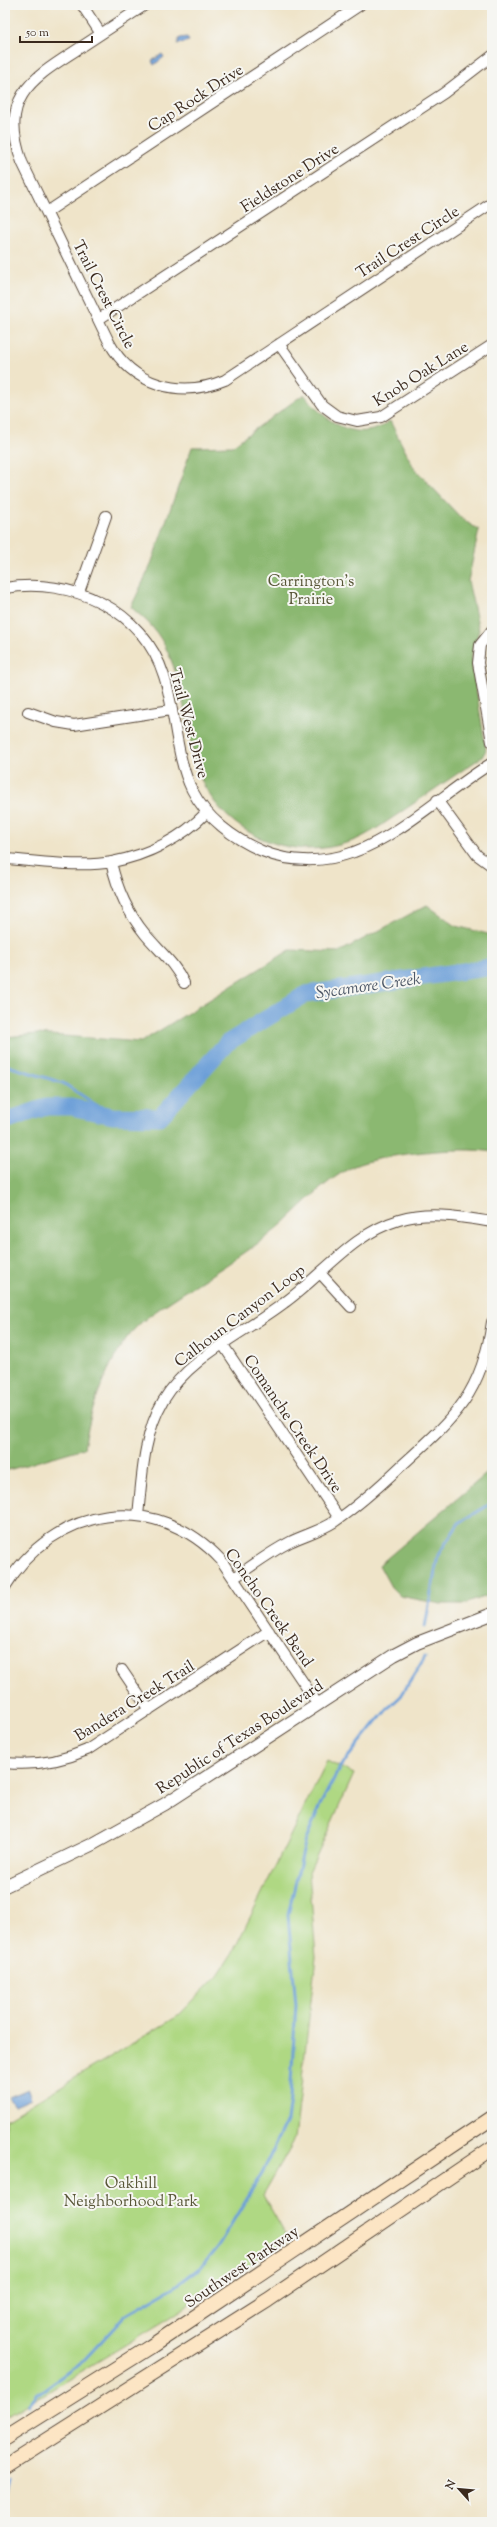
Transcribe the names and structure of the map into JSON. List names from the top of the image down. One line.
{"streets":{"main road":["Southwest Parkway"],"street":["Cap Rock Drive","Fieldstone Drive","Trail Crest Circle","Knob Oak Lane","Trail West Drive","Calhoun Canyon Loop","Comanche Creek Drive","Concho Creek Bend","Bandera Creek Trail","Republic of Texas Boulevard"]},"crossings":[["Cap Rock Drive","Trail Crest Circle"],["Fieldstone Drive","Trail Crest Circle"],["Trail Crest Circle","Knob Oak Lane"],["Calhoun Canyon Loop","Comanche Creek Drive"],["Calhoun Canyon Loop","Concho Creek Bend"],["Concho Creek Bend","Bandera Creek Trail"],["Concho Creek Bend","Republic of Texas Boulevard"]],"water":["Sycamore Creek"],"parks":["Carrington's Prairie","Oakhill Neighborhood Park"],"scale_bar":"50 m","north":"top left"}
